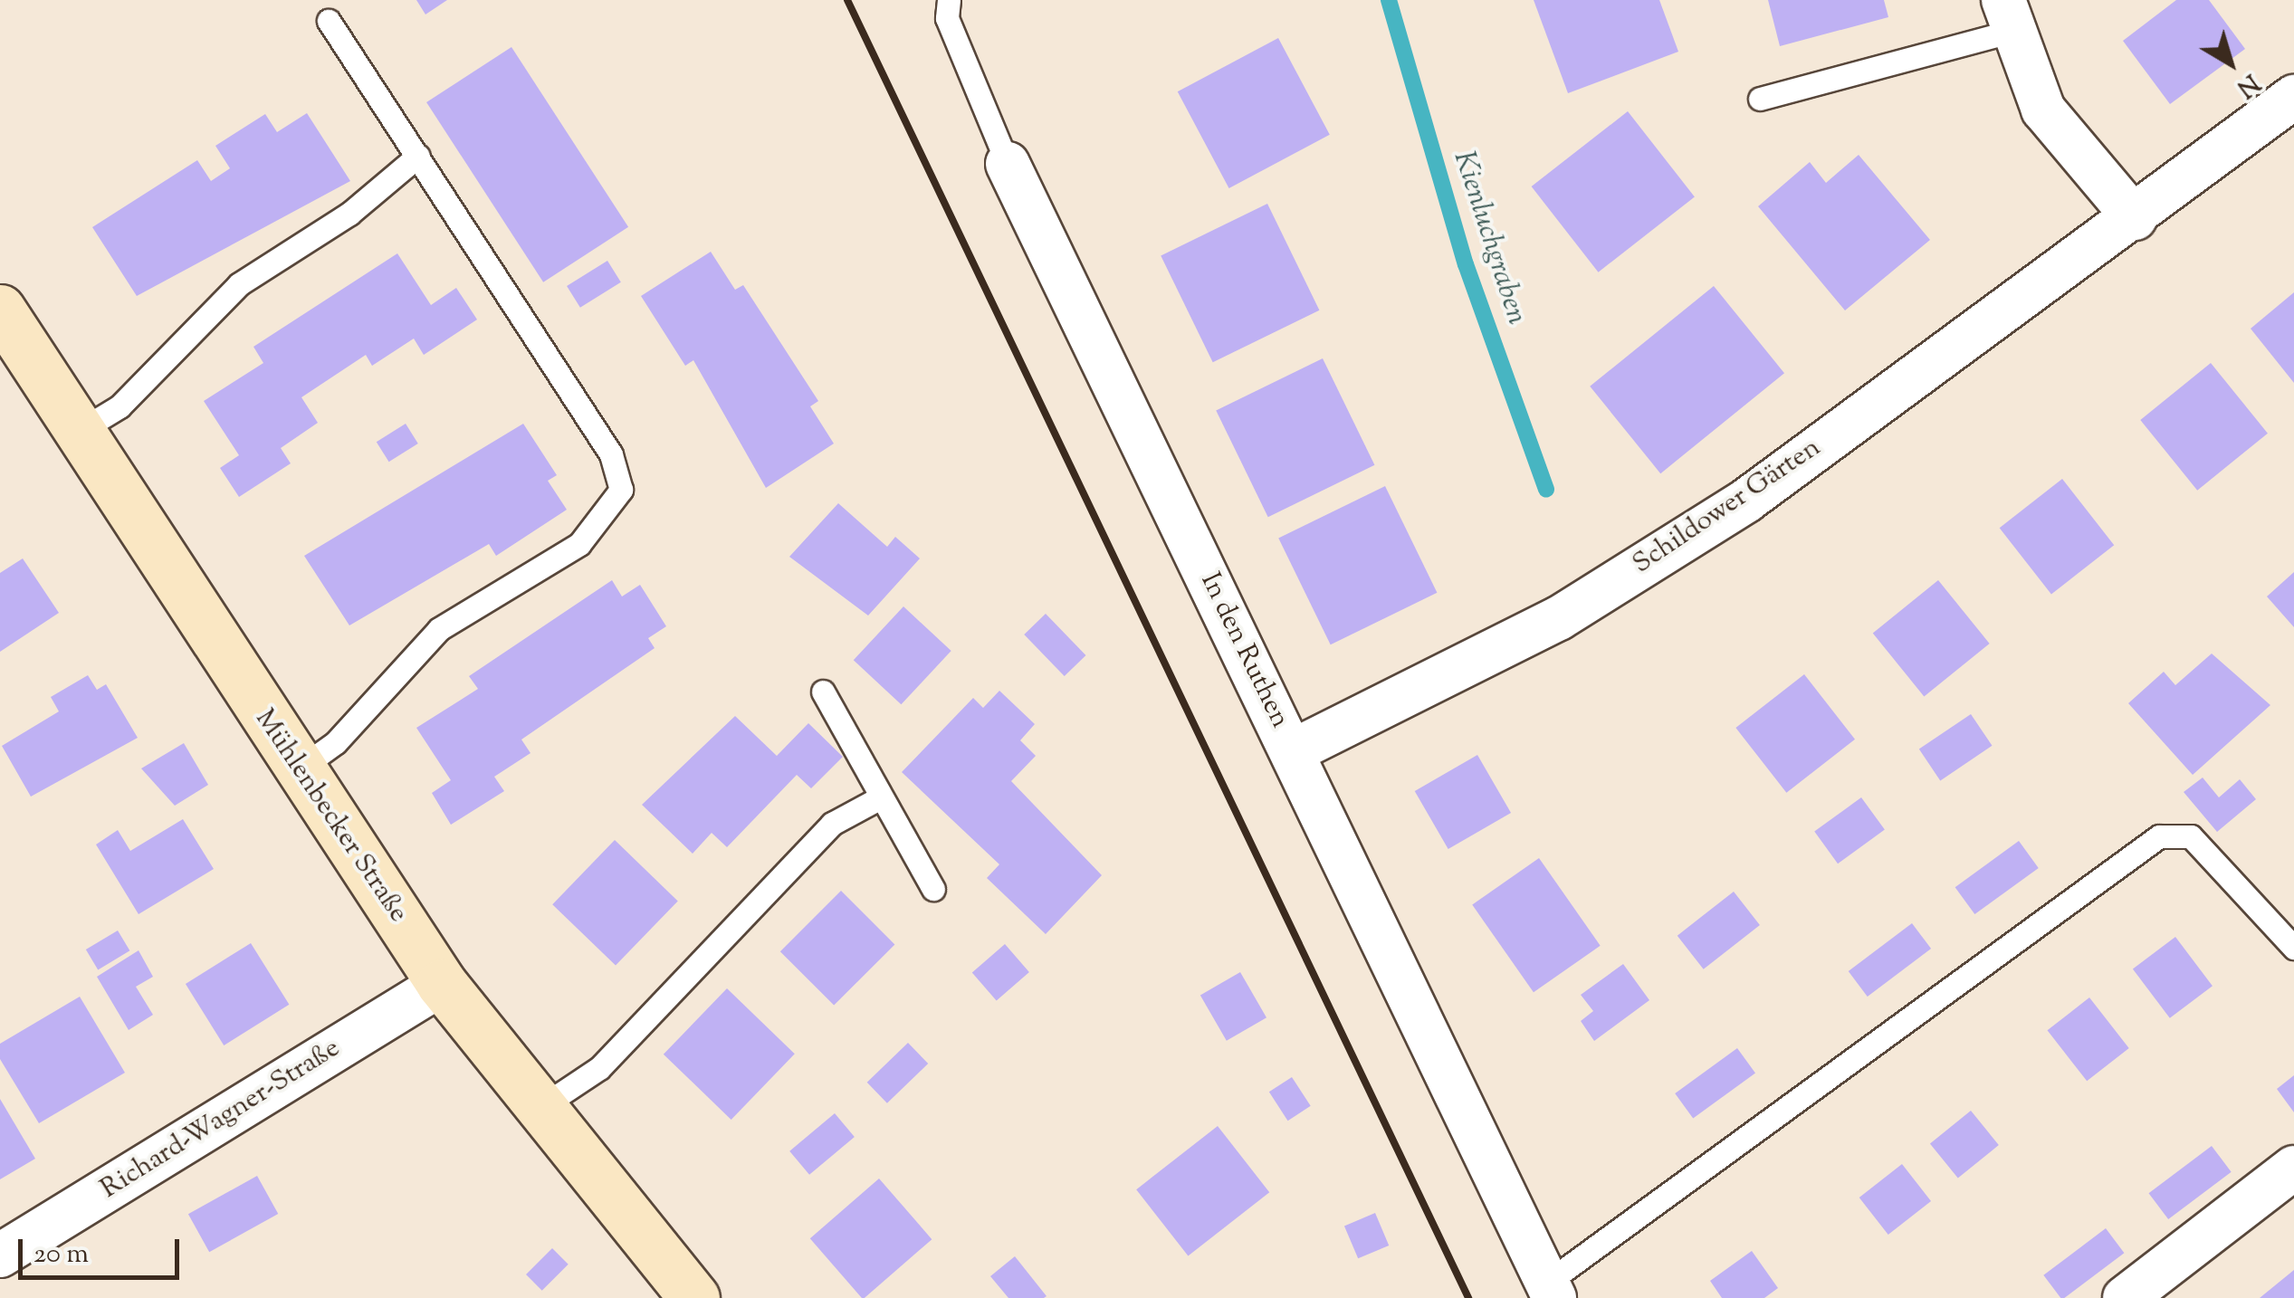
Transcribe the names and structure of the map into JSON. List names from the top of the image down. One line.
{"streets":{"main road":["Mühlenbecker Straße"],"street":["Schildower Gärten","In den Ruthen","Richard-Wagner-Straße"]},"crossings":[["Schildower Gärten","In den Ruthen"],["Mühlenbecker Straße","Richard-Wagner-Straße"]],"water":["Kienluchgraben"],"scale_bar":"20 m","north":"bottom right"}
